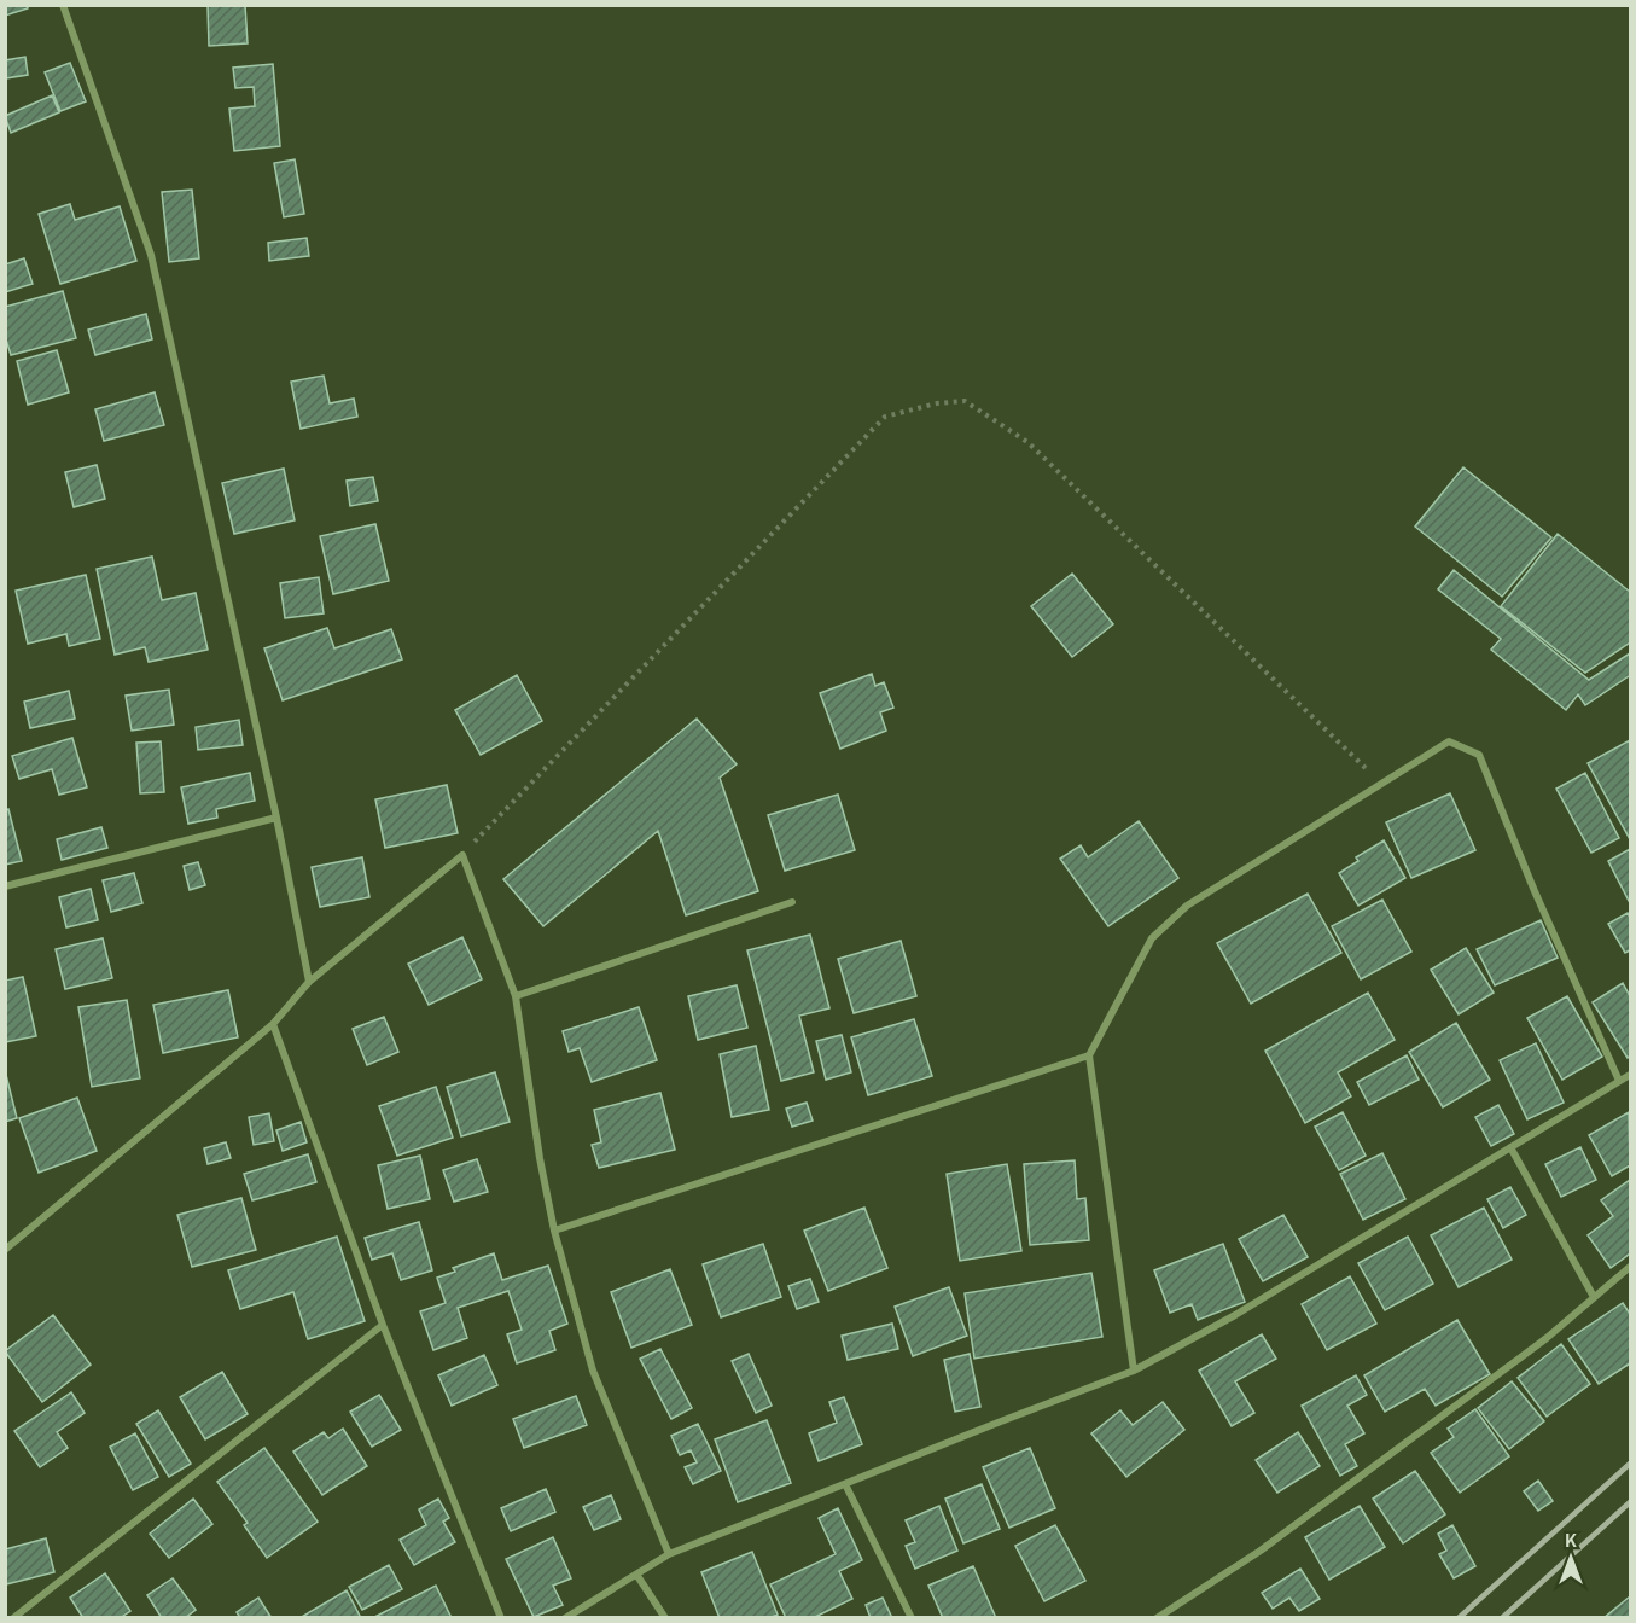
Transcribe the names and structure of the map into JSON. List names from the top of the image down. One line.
{"north":"top"}
